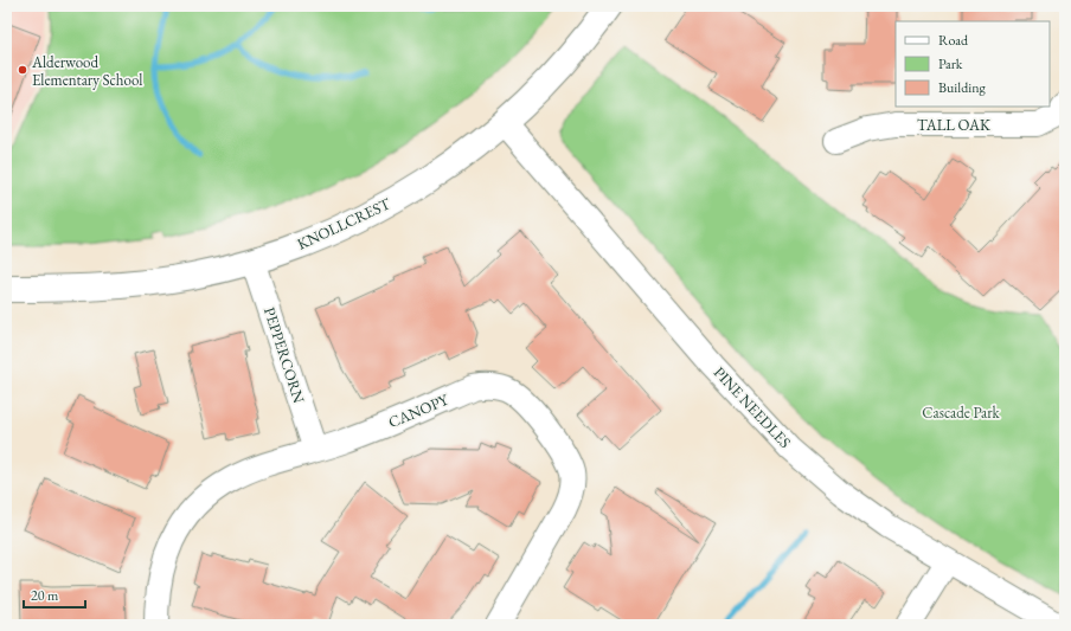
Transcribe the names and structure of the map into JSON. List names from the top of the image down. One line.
{"streets":{"street":["TALL OAK","KNOLLCREST","PEPPERCORN","PINE NEEDLES","CANOPY"]},"crossings":[["KNOLLCREST","PEPPERCORN"],["KNOLLCREST","PINE NEEDLES"],["PEPPERCORN","CANOPY"]],"parks":["Cascade Park"],"places":["Alderwood Elementary School"],"legend":["Road","Park","Building"],"scale_bar":"20 m"}
